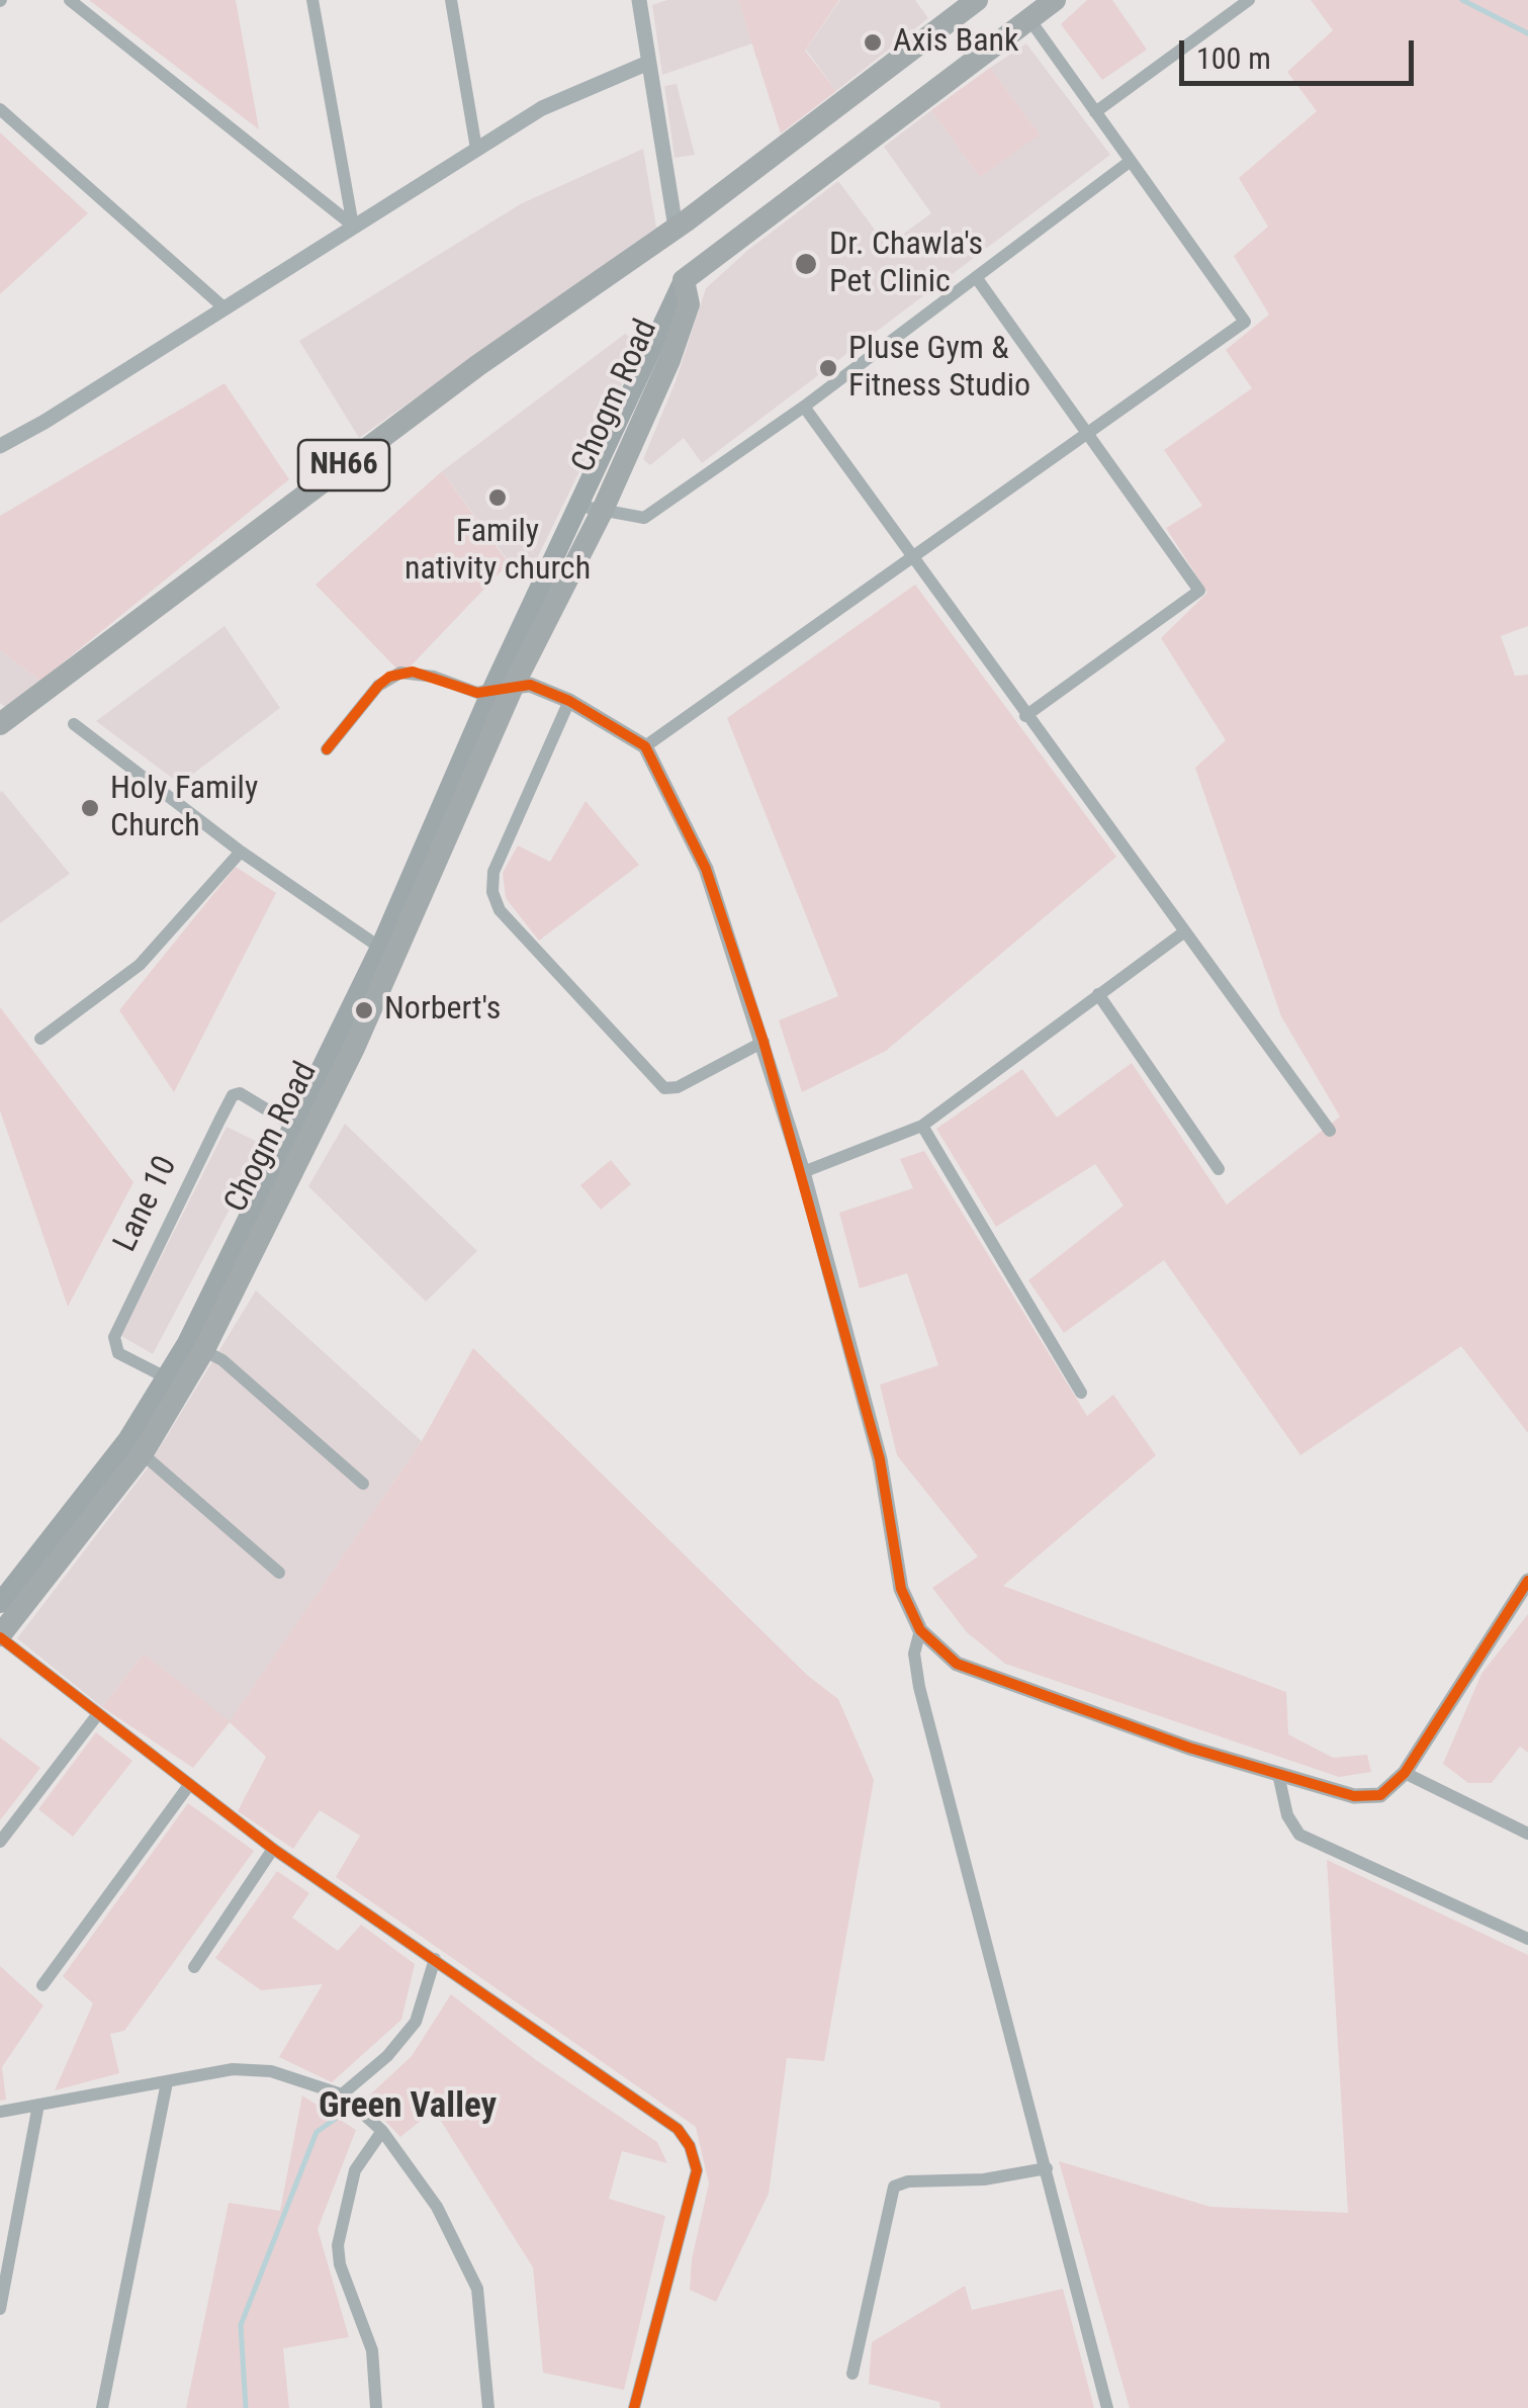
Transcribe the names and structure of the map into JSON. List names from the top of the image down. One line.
{"streets":{"highway":["Chogm Road","NH66"],"street":["Lane 10"]},"crossings":[["Chogm Road","Lane 10"]],"districts":["Green Valley"],"places":["Axis Bank","Dr. Chawla's Pet Clinic","Pluse Gym & Fitness Studio","Family nativity church","Holy Family Church","Norbert's"],"scale_bar":"100 m"}
